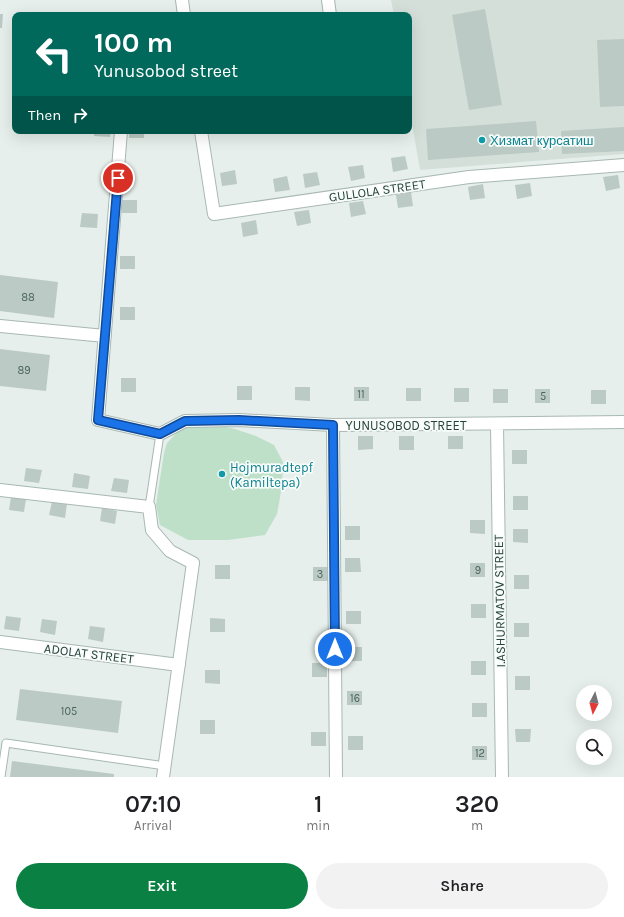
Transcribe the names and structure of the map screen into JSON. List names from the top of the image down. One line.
{"streets":{"street":["GULLOLA STREET","YUNUSOBOD STREET","I.ASHURMATOV STREET","ADOLAT STREET"]},"crossings":[["YUNUSOBOD STREET","I.ASHURMATOV STREET"]],"places":["Хизмат курсатиш","Hojmuradtepf (Kamiltepa)"],"house_numbers":["88","89","11","5","9","3","16","105","12"],"north":"bottom","page":{"turn":["100 m","Yunusobod street"],"then":"Then","eta":["07:10","Arrival","1","min","320","m"],"buttons":["Exit","Share"]}}
